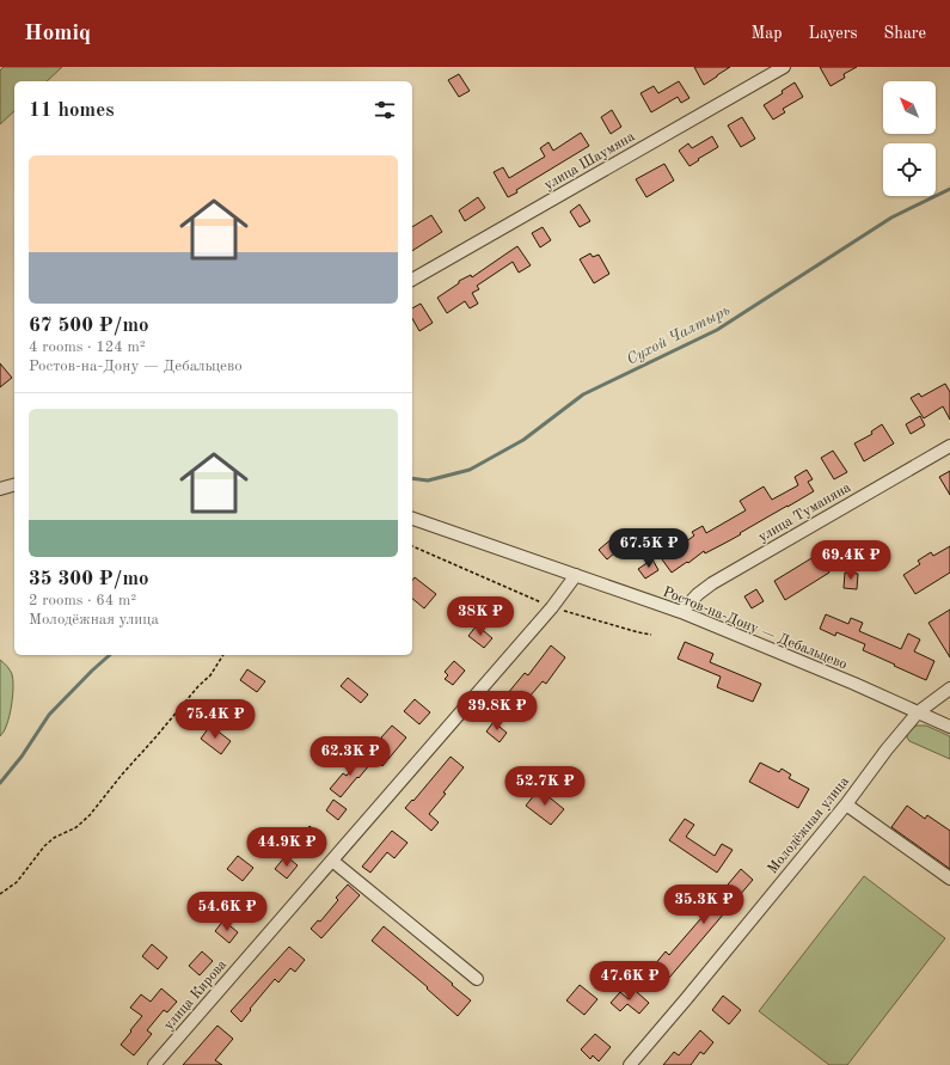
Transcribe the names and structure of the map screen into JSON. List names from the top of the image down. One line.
{"streets":{"street":["улица Шаумяна","улица Туманяна","Ростов-на-Дону — Дебальцево","Молодёжная улица","улица Кирова"]},"crossings":[["улица Туманяна","Ростов-на-Дону — Дебальцево"],["Ростов-на-Дону — Дебальцево","Молодёжная улица"],["Ростов-на-Дону — Дебальцево","улица Кирова"]],"water":["Сухой Чалтырь"],"north":"top left","page":{"header":"Homiq","nav":["Map","Layers","Share"],"heading":"11 homes","list":[{"name":"67 500 ₽/mo","note":"4 rooms · 124 m² · Ростов-на-Дону — Дебальцево"},{"name":"35 300 ₽/mo","note":"2 rooms · 64 m² · Молодёжная улица"}],"price":["67.5K ₽","69.4K ₽","38K ₽","39.8K ₽","75.4K ₽","62.3K ₽","52.7K ₽","44.9K ₽","35.3K ₽","54.6K ₽","47.6K ₽"]}}
